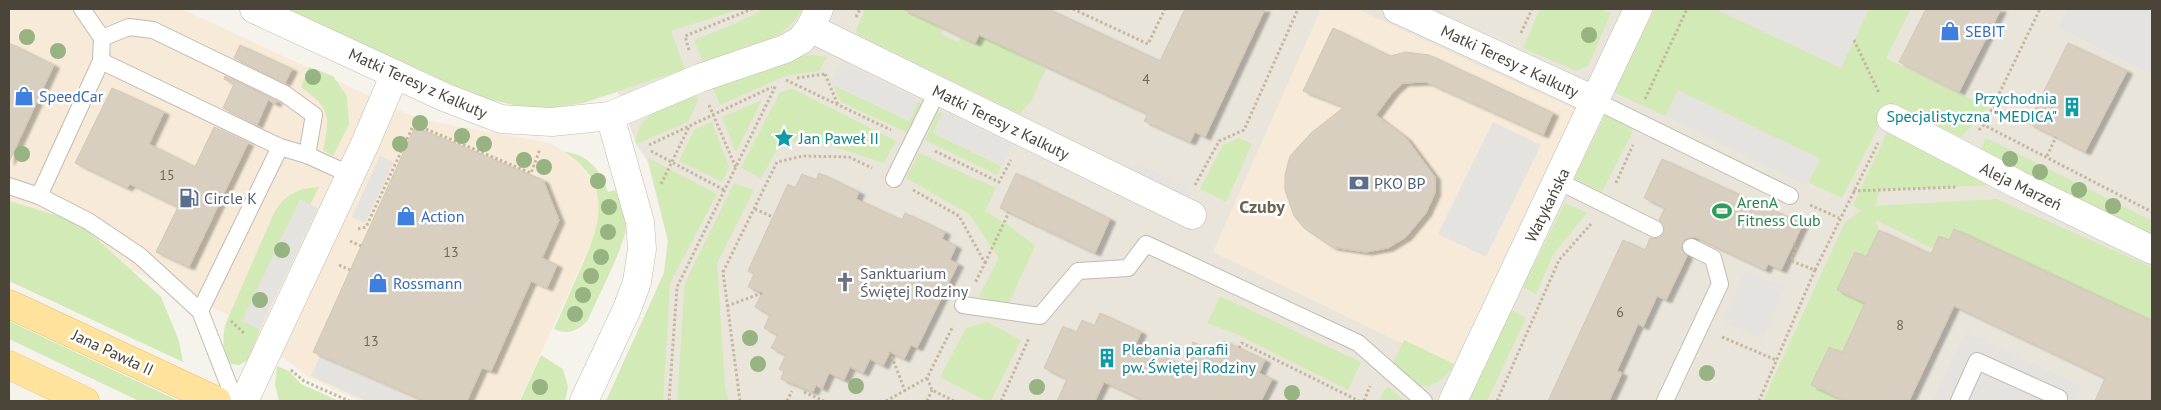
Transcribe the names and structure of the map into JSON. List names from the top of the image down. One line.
{"streets":{"main road":["Jana Pawła II"],"street":["Matki Teresy z Kalkuty","Aleja Marzeń","Watykańska"]},"crossings":[["Matki Teresy z Kalkuty","Watykańska"]],"districts":["Czuby"],"places":{"shop":["SEBIT","SpeedCar","Action","Rossmann"],"building":["Przychodnia Specjalistyczna \"MEDICA\"","Plebania parafii pw. Świętej Rodziny"],"place":["Jan Paweł II"],"bank":["PKO BP"],"fuel station":["Circle K"],"sports":["ArenA Fitness Club"],"church":["Sanktuarium Świętej Rodziny"]},"house_numbers":["4","15","13","6","8","13"]}
